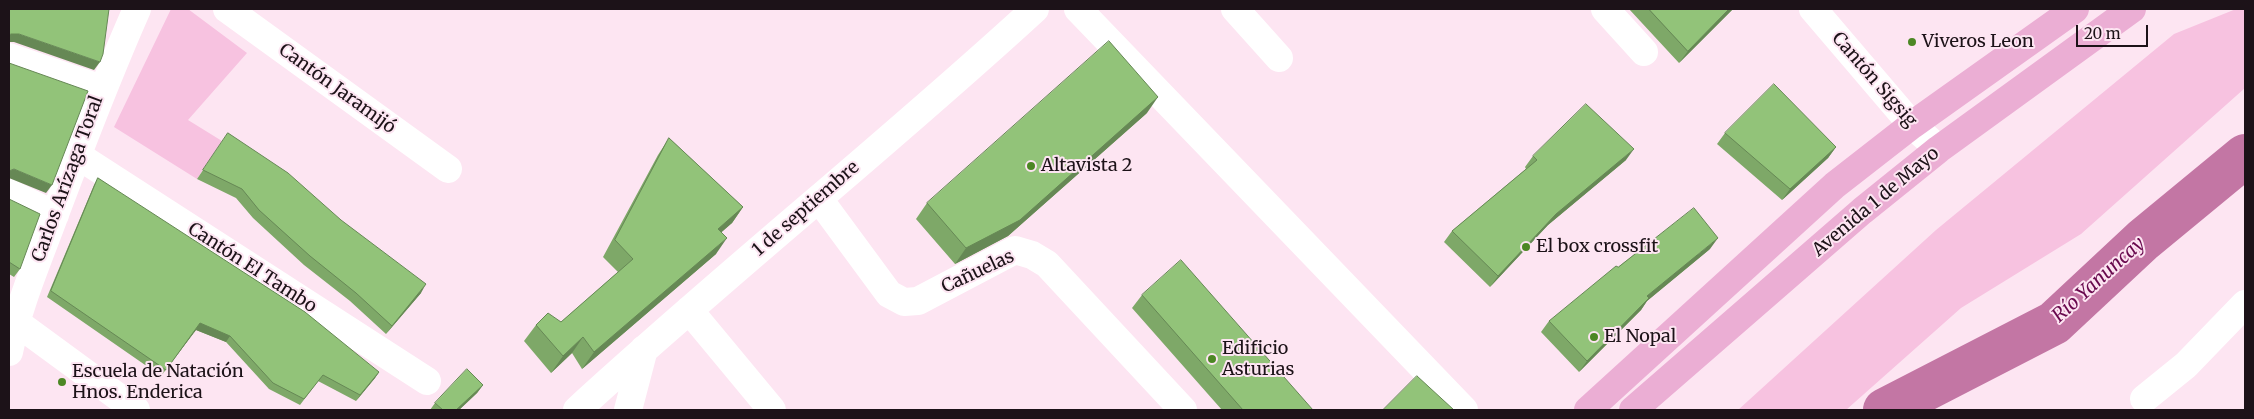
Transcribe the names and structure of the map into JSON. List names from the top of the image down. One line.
{"streets":{"main road":["Avenida 1 de Mayo"],"street":["Cantón Sigsig","Cantón Jaramijó","Carlos Arízaga Toral","1 de septiembre","Cantón El Tambo","Cañuelas"]},"crossings":[["Cantón Sigsig","Avenida 1 de Mayo"],["Carlos Arízaga Toral","Cantón El Tambo"],["1 de septiembre","Cañuelas"]],"water":["Río Yanuncay"],"places":["Viveros Leon","Altavista 2","El box crossfit","El Nopal","Edificio Asturias","Escuela de Natación Hnos. Enderica"],"scale_bar":"20 m"}
